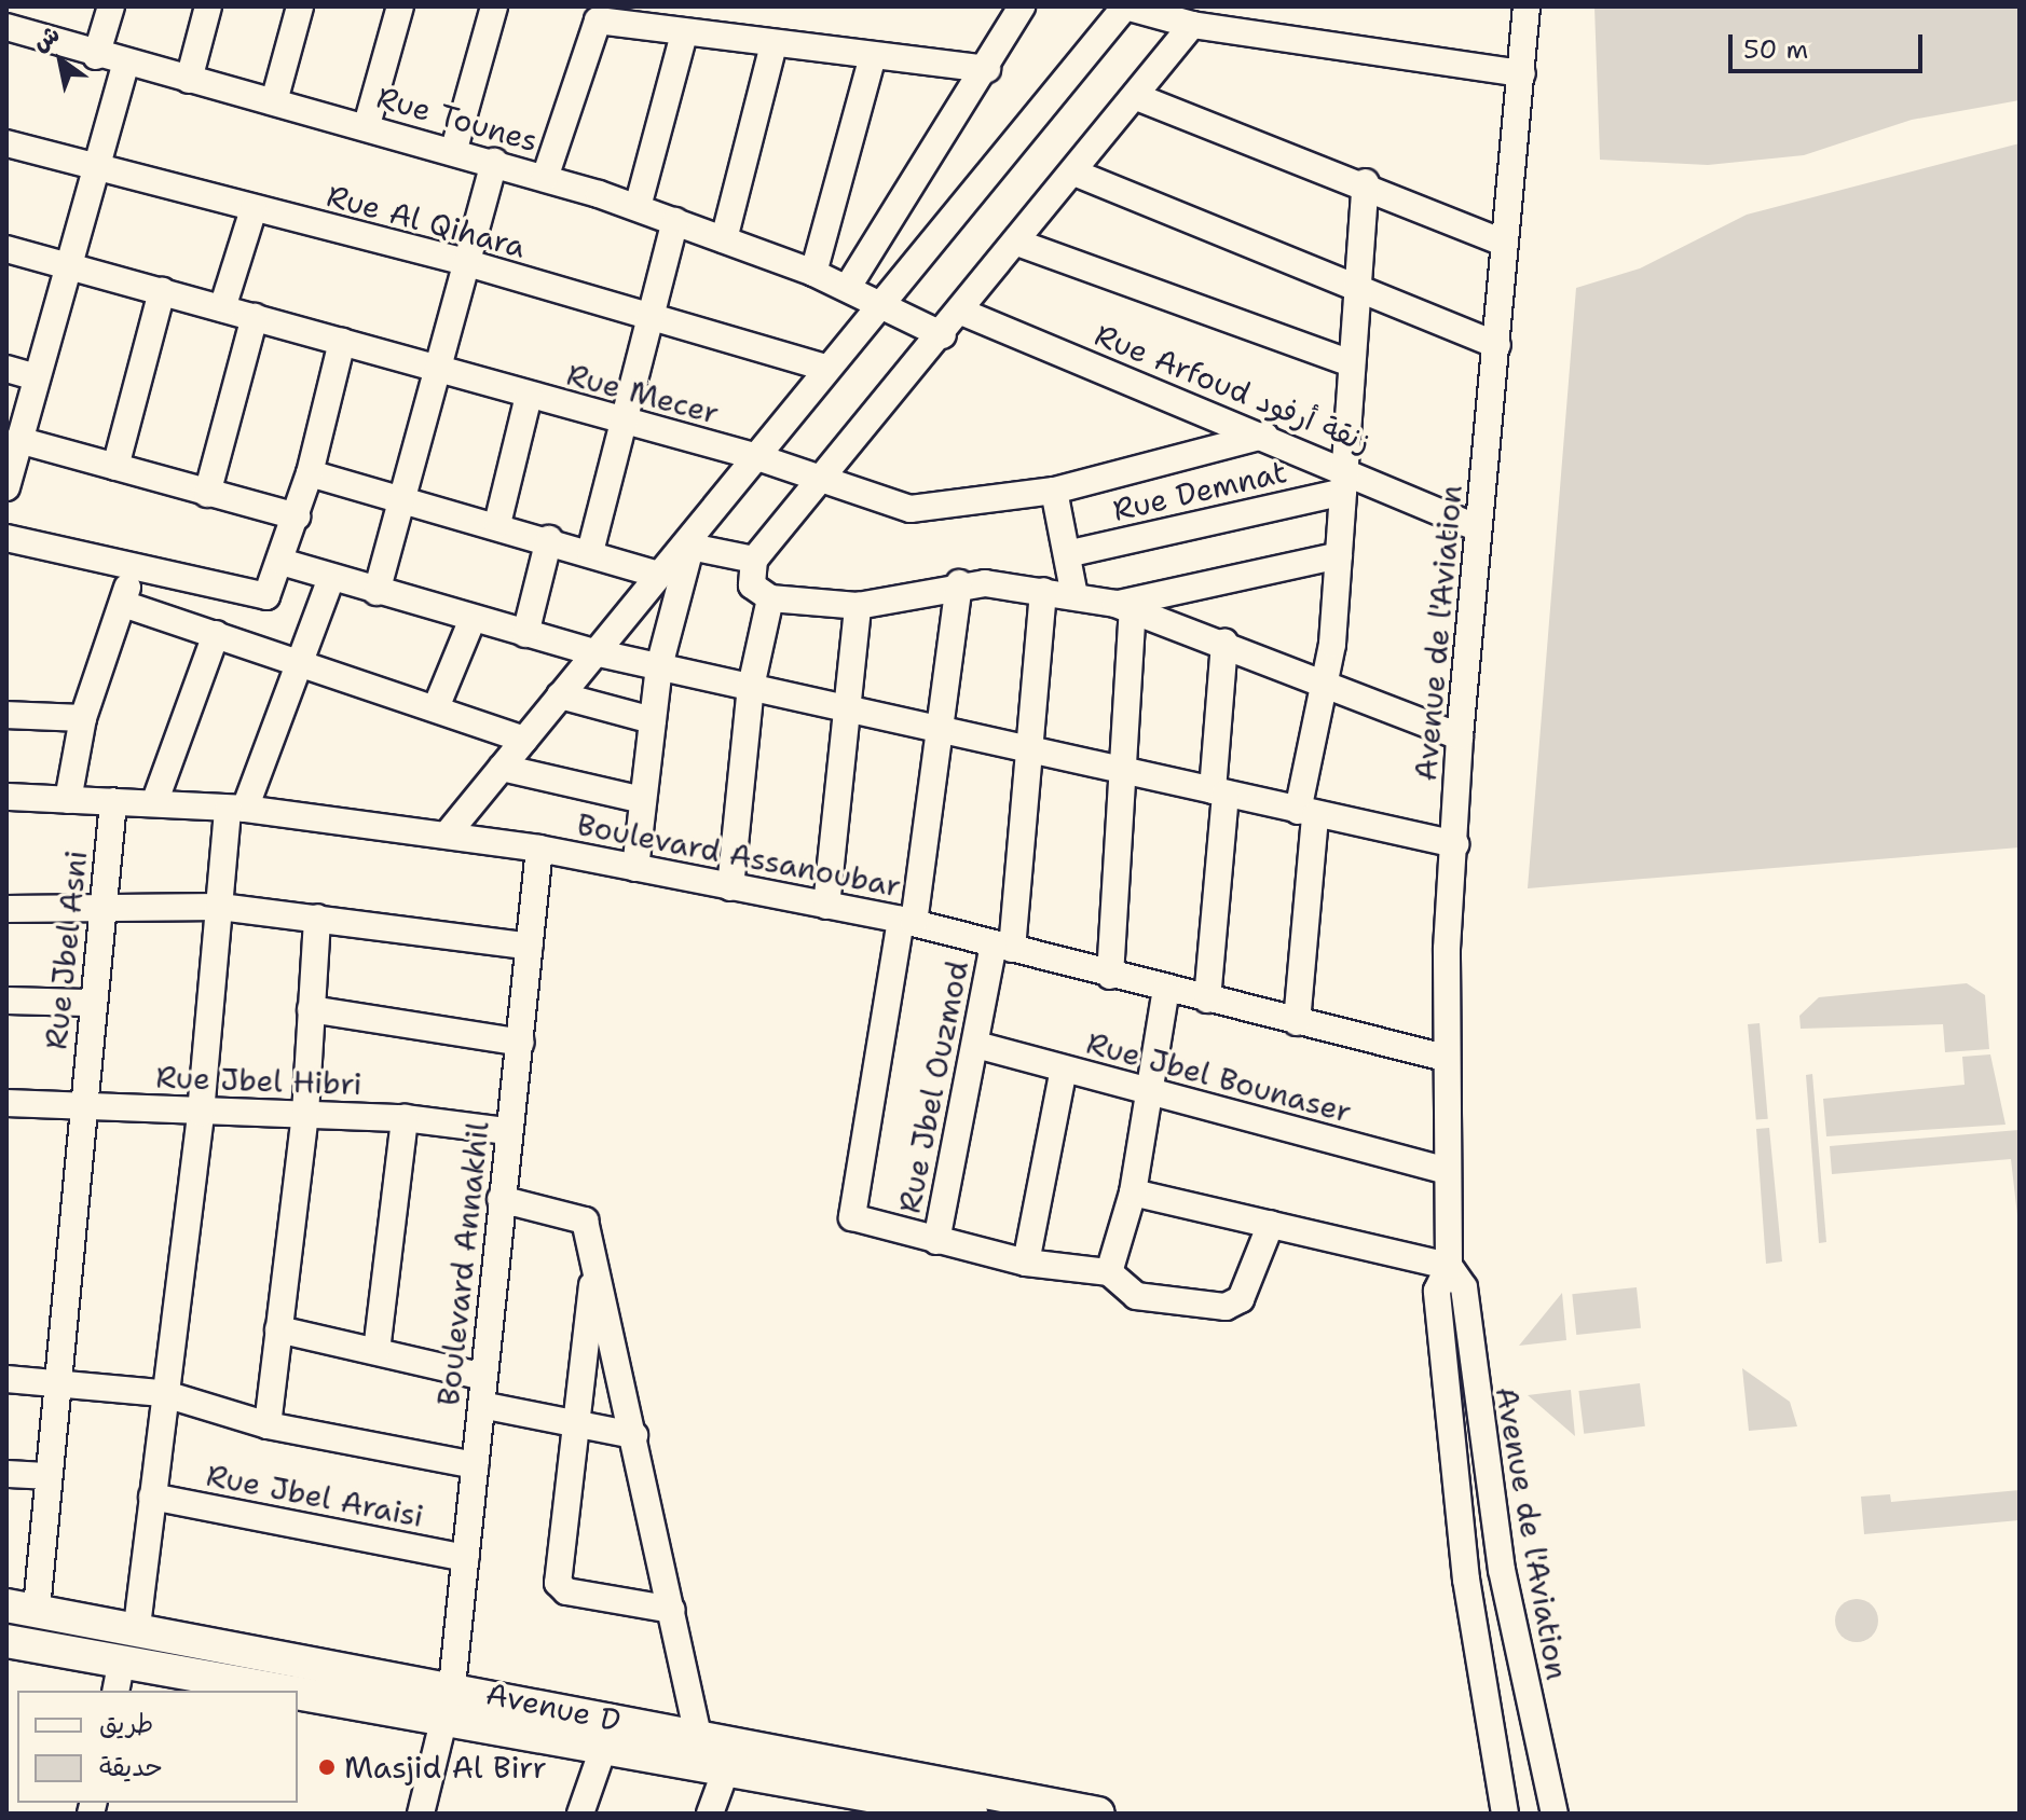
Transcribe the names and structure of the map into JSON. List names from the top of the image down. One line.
{"streets":{"main road":["Avenue D"],"street":["Rue Tounes","Rue Al Qihara","Rue Arfoud زنقة أرفود","Rue Mecer","Rue Demnat","Avenue de l'Aviation","Boulevard Assanoubar","Rue Jbel Asni","Rue Jbel Bounaser","Rue Jbel Hibri","Rue Jbel Ouzmod","Boulevard Annakhil","Rue Jbel Araisi"]},"crossings":[["Rue Arfoud زنقة أرفود","Rue Mecer"],["Rue Arfoud زنقة أرفود","Rue Demnat"],["Rue Arfoud زنقة أرفود","Avenue de l'Aviation"],["Avenue de l'Aviation","Boulevard Assanoubar"],["Avenue de l'Aviation","Rue Jbel Bounaser"],["Boulevard Assanoubar","Rue Jbel Asni"],["Boulevard Assanoubar","Rue Jbel Ouzmod"],["Boulevard Assanoubar","Boulevard Annakhil"],["Rue Jbel Asni","Rue Jbel Hibri"],["Rue Jbel Asni","Avenue D"],["Rue Jbel Bounaser","Rue Jbel Ouzmod"],["Rue Jbel Hibri","Boulevard Annakhil"],["Boulevard Annakhil","Rue Jbel Araisi"],["Boulevard Annakhil","Avenue D"]],"places":["Masjid Al Birr"],"legend":["طريق","حديقة"],"scale_bar":"50 m","north":"top left"}
